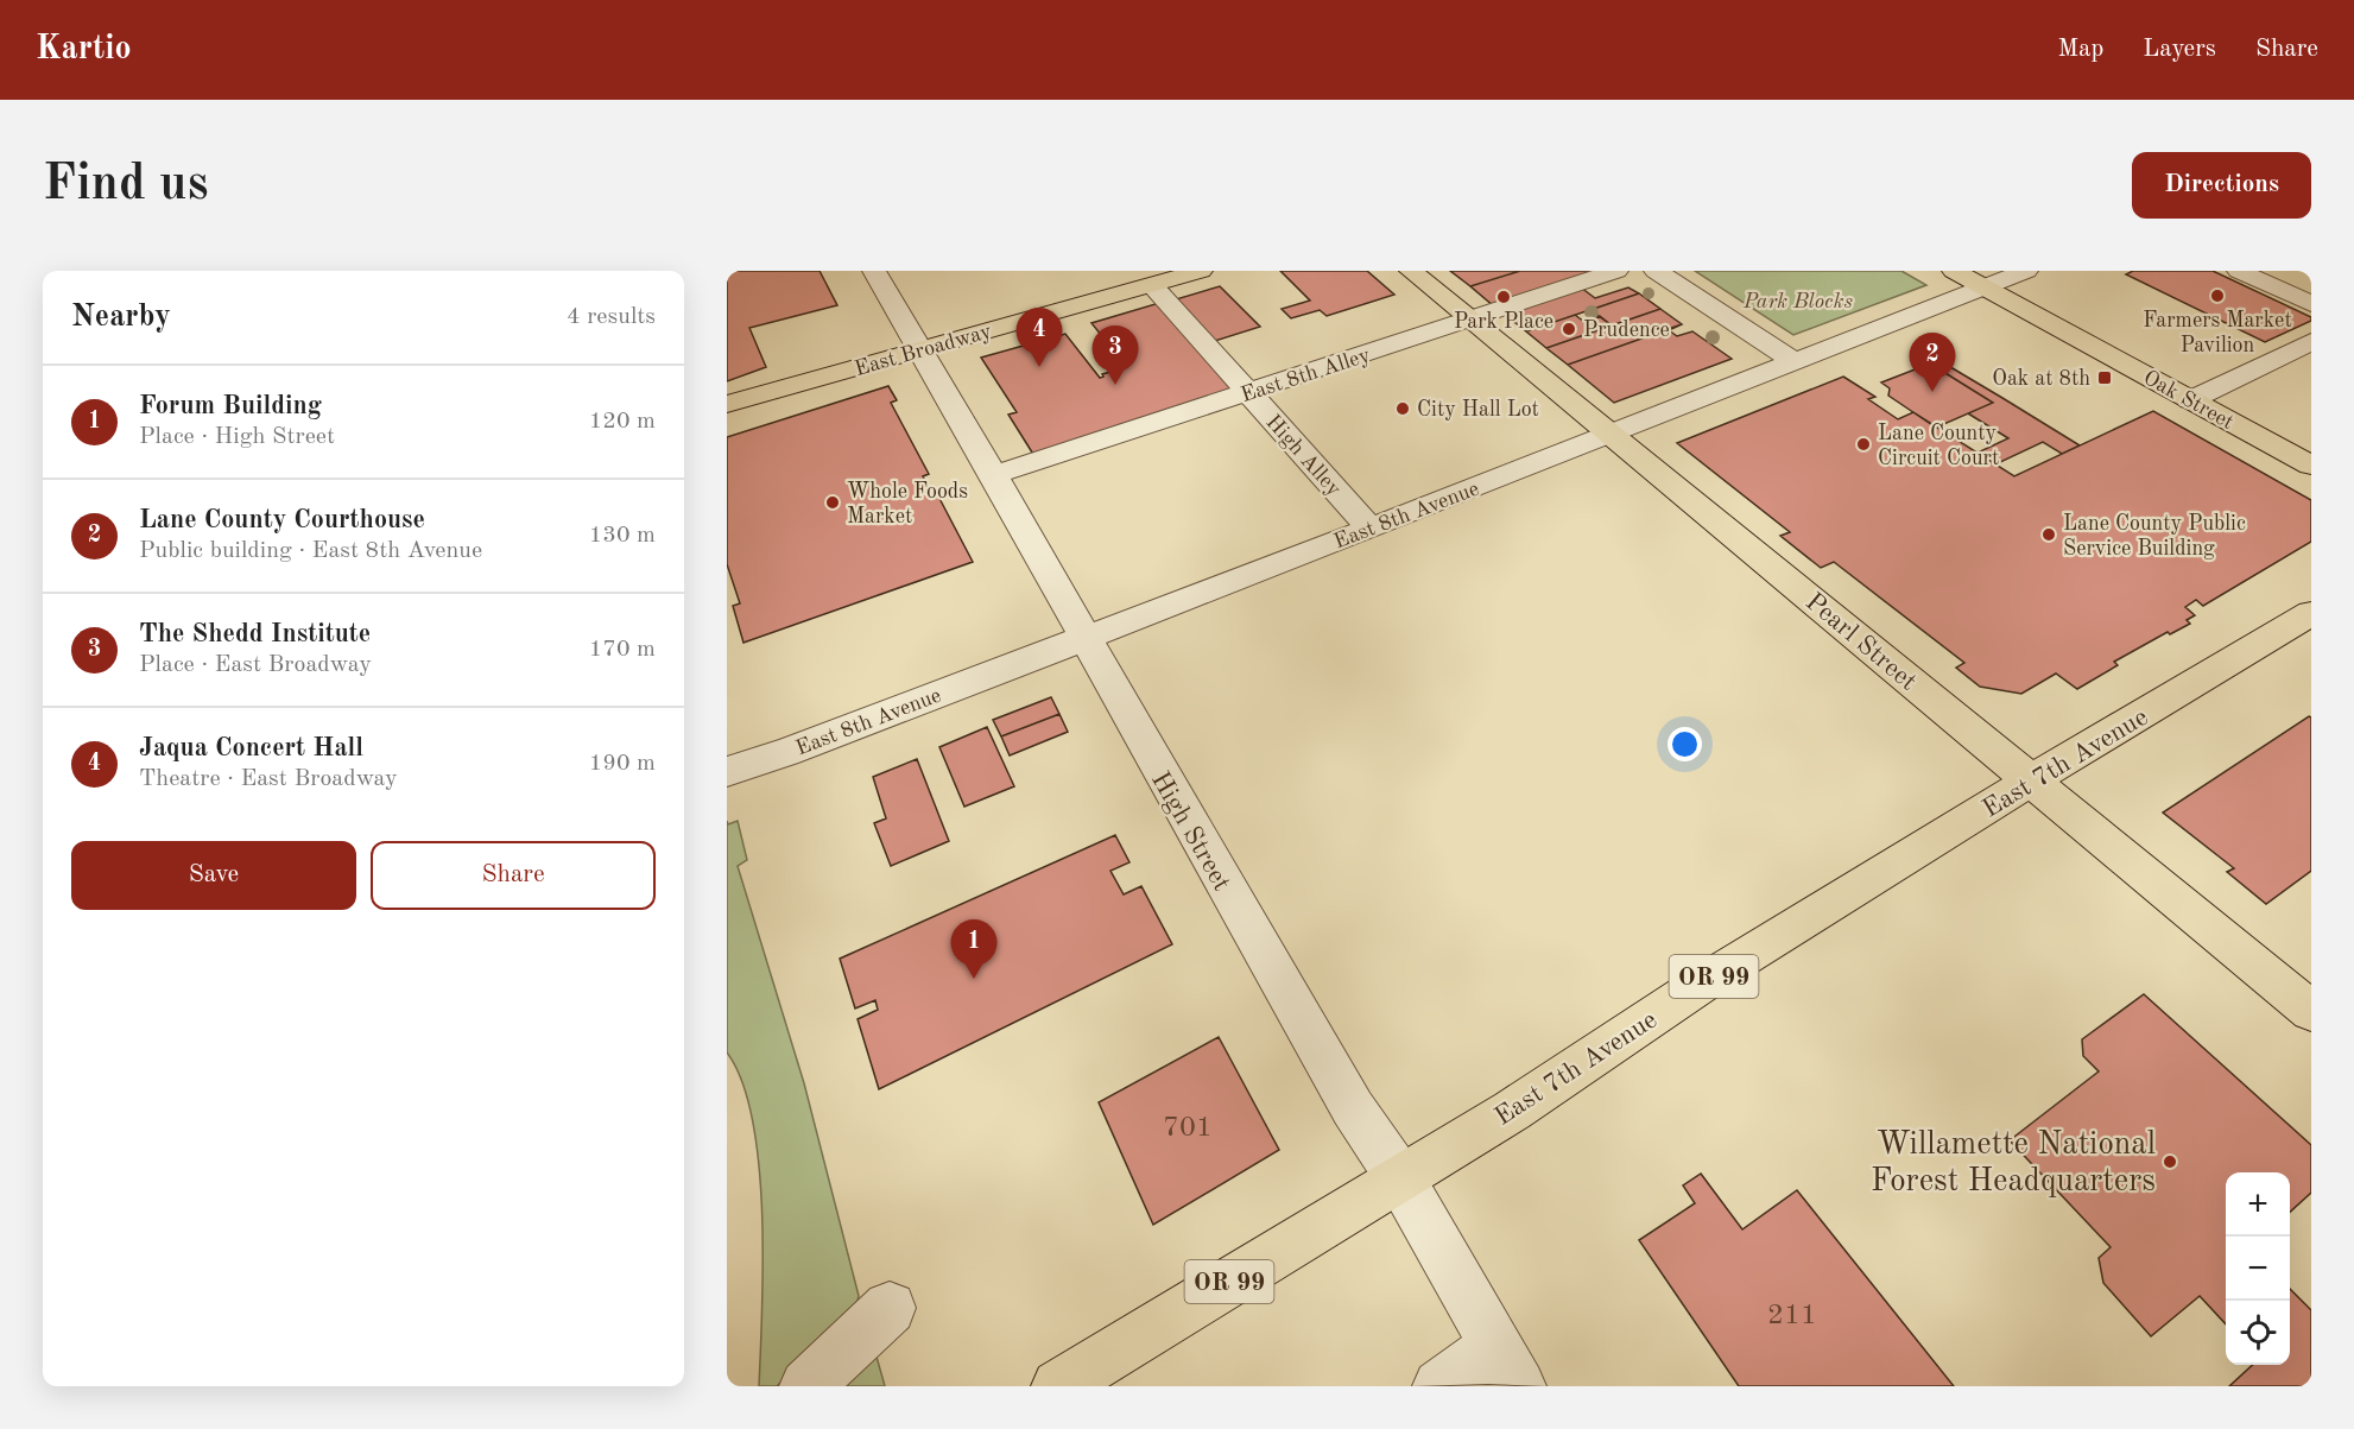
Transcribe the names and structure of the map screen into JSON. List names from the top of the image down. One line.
{"streets":{"main road":["East Broadway","Oak Street","Pearl Street","East 7th Avenue","OR 99"],"street":["East 8th Alley","High Alley","East 8th Avenue","High Street"]},"crossings":[["East Broadway","High Alley"],["East Broadway","High Street"],["East 8th Alley","High Alley"],["East 8th Alley","Pearl Street"],["East 8th Alley","High Street"],["Oak Street","East 8th Avenue"],["High Alley","East 8th Avenue"],["East 8th Avenue","Pearl Street"],["East 8th Avenue","High Street"],["Pearl Street","East 7th Avenue"],["East 7th Avenue","High Street"]],"parks":["Park Blocks"],"places":{"other":["Farmers Market Pavilion","Park Place","Prudence","City Hall Lot","Lane County Circuit Court","Whole Foods Market","Lane County Public Service Building","Willamette National Forest Headquarters"],"transit":["Oak at 8th"]},"house_numbers":["701","211"],"page":{"header":"Kartio","nav":["Map","Layers","Share"],"buttons":["Directions",["Save","Share"]],"title":"Find us","heading":["Nearby","4 results"],"pins":["4","3","2","1"],"list":[{"mark":"1","name":"Forum Building","note":"Place · High Street","value":"120 m"},{"mark":"2","name":"Lane County Courthouse","note":"Public building · East 8th Avenue","value":"130 m"},{"mark":"3","name":"The Shedd Institute","note":"Place · East Broadway","value":"170 m"},{"mark":"4","name":"Jaqua Concert Hall","note":"Theatre · East Broadway","value":"190 m"}],"map_buttons":["+","−"]}}
